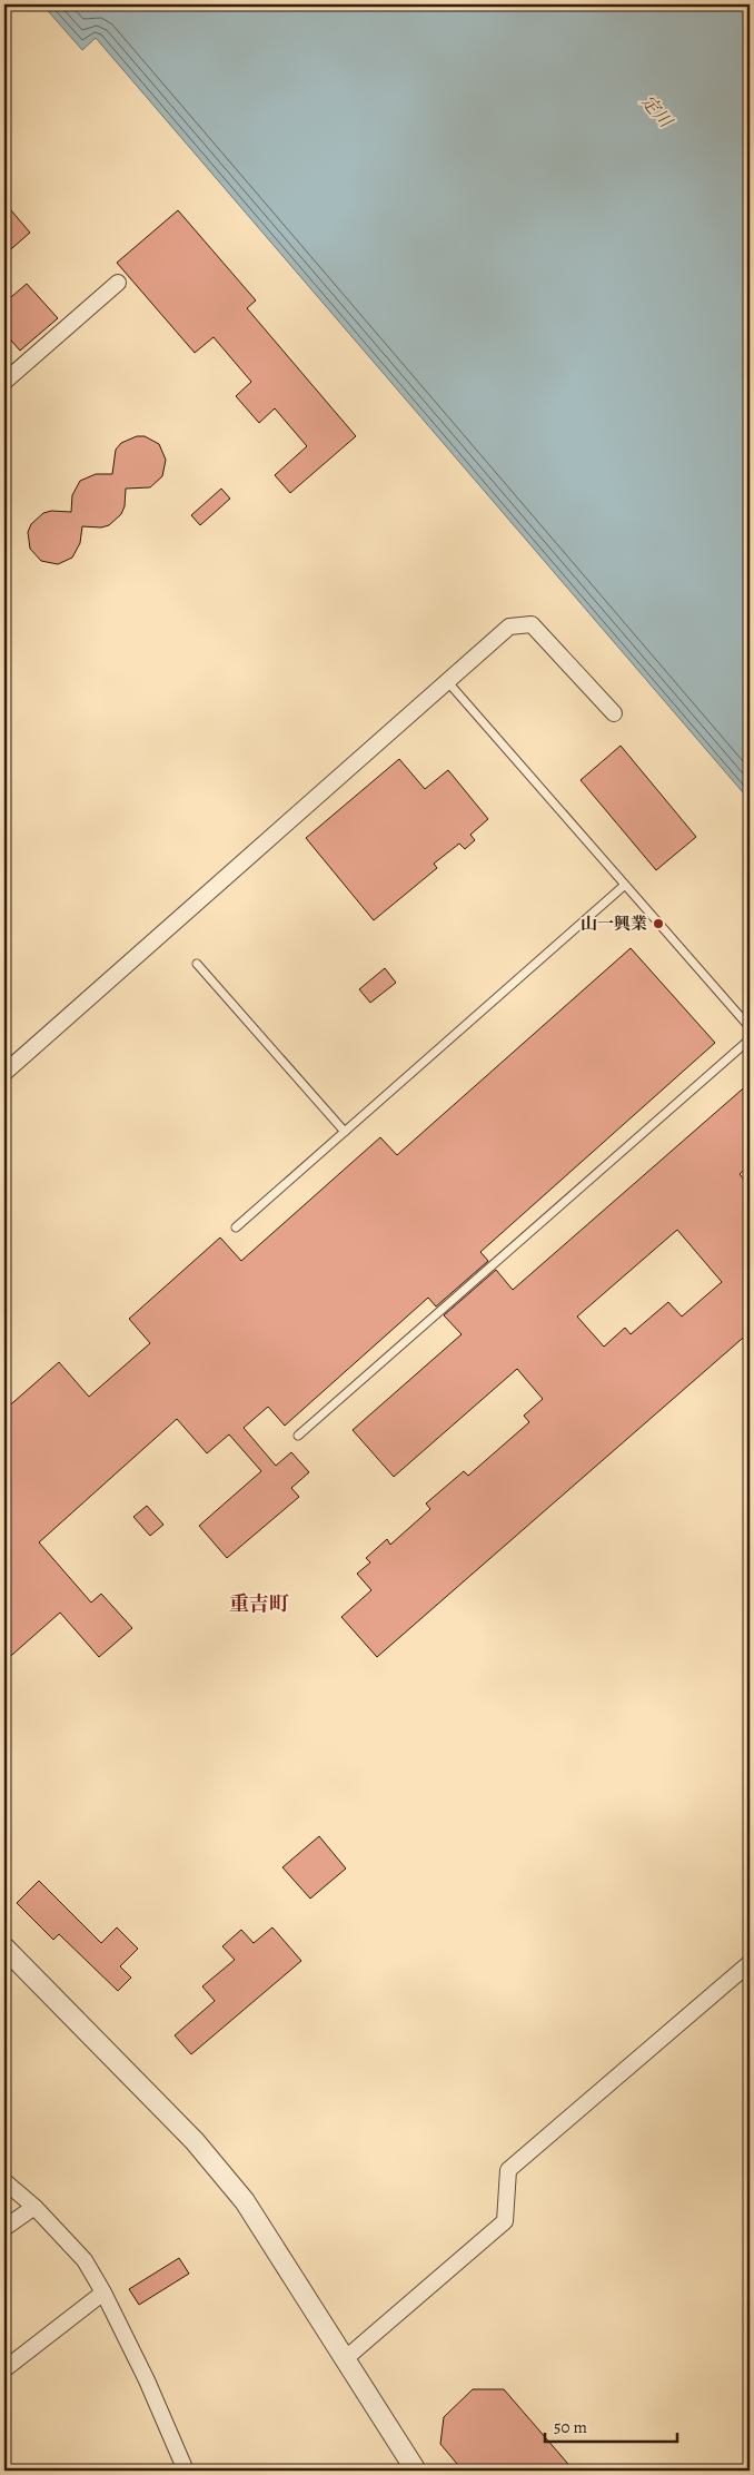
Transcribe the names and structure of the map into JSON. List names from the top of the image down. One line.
{"districts":["重吉町"],"water":["定川"],"places":["山一興業"],"scale_bar":"50 m"}
